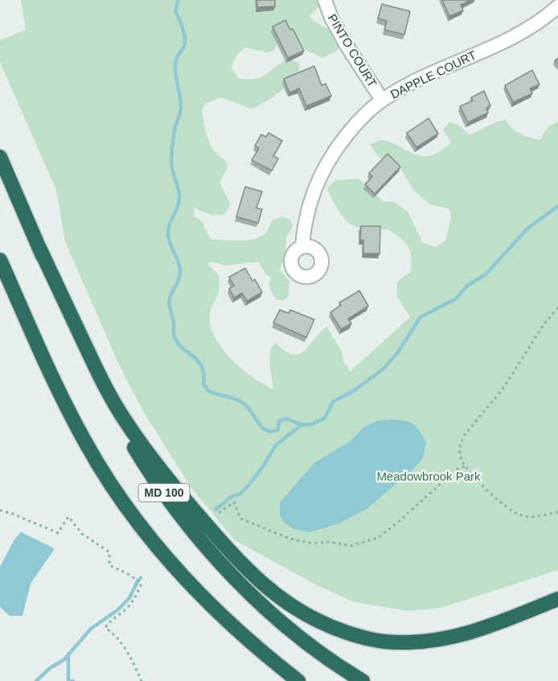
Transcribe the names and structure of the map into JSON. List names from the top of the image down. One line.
{"streets":{"highway":["MD 100"],"street":["PINTO COURT","DAPPLE COURT"]},"crossings":[["PINTO COURT","DAPPLE COURT"]],"parks":["Meadowbrook Park"]}
